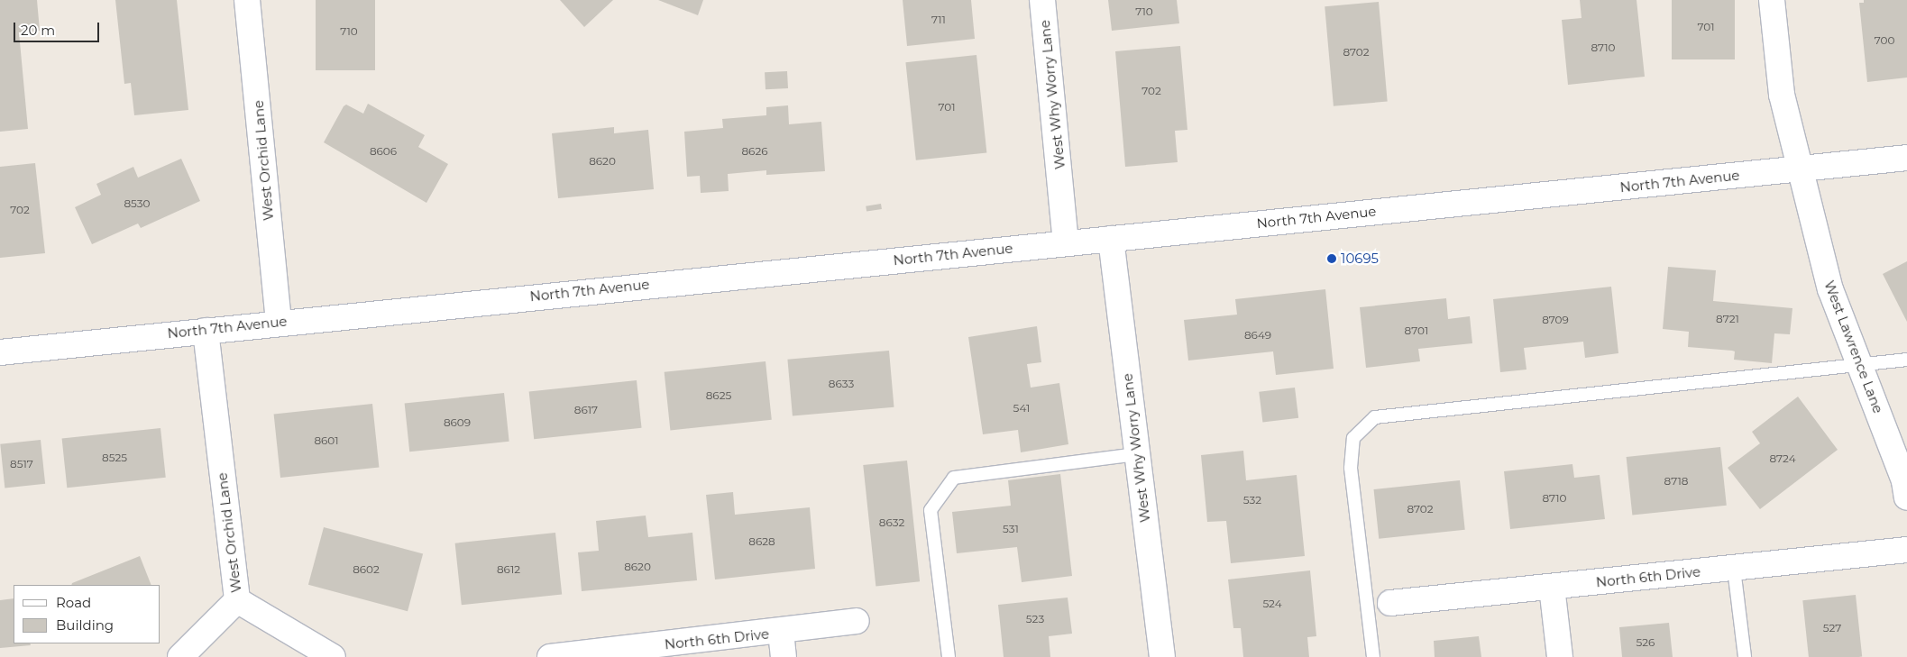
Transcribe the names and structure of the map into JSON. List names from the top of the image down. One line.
{"streets":{"street":["West Why Worry Lane","West Orchid Lane","North 7th Avenue","West Lawrence Lane","North 6th Drive"]},"crossings":[["West Why Worry Lane","North 7th Avenue"],["West Orchid Lane","North 7th Avenue"],["North 7th Avenue","West Lawrence Lane"]],"places":["10695"],"house_numbers":["710","711","701","710","700","8710","8702","702","701","8606","8626","8620","8530","702","8721","8709","8701","8649","8633","8625","541","8617","8609","8601","8525","8724","8517","8718","8710","532","8702","8632","531","8628","8620","8602","8612","524","523","527","526"],"legend":["Road","Building"],"scale_bar":"20 m"}
